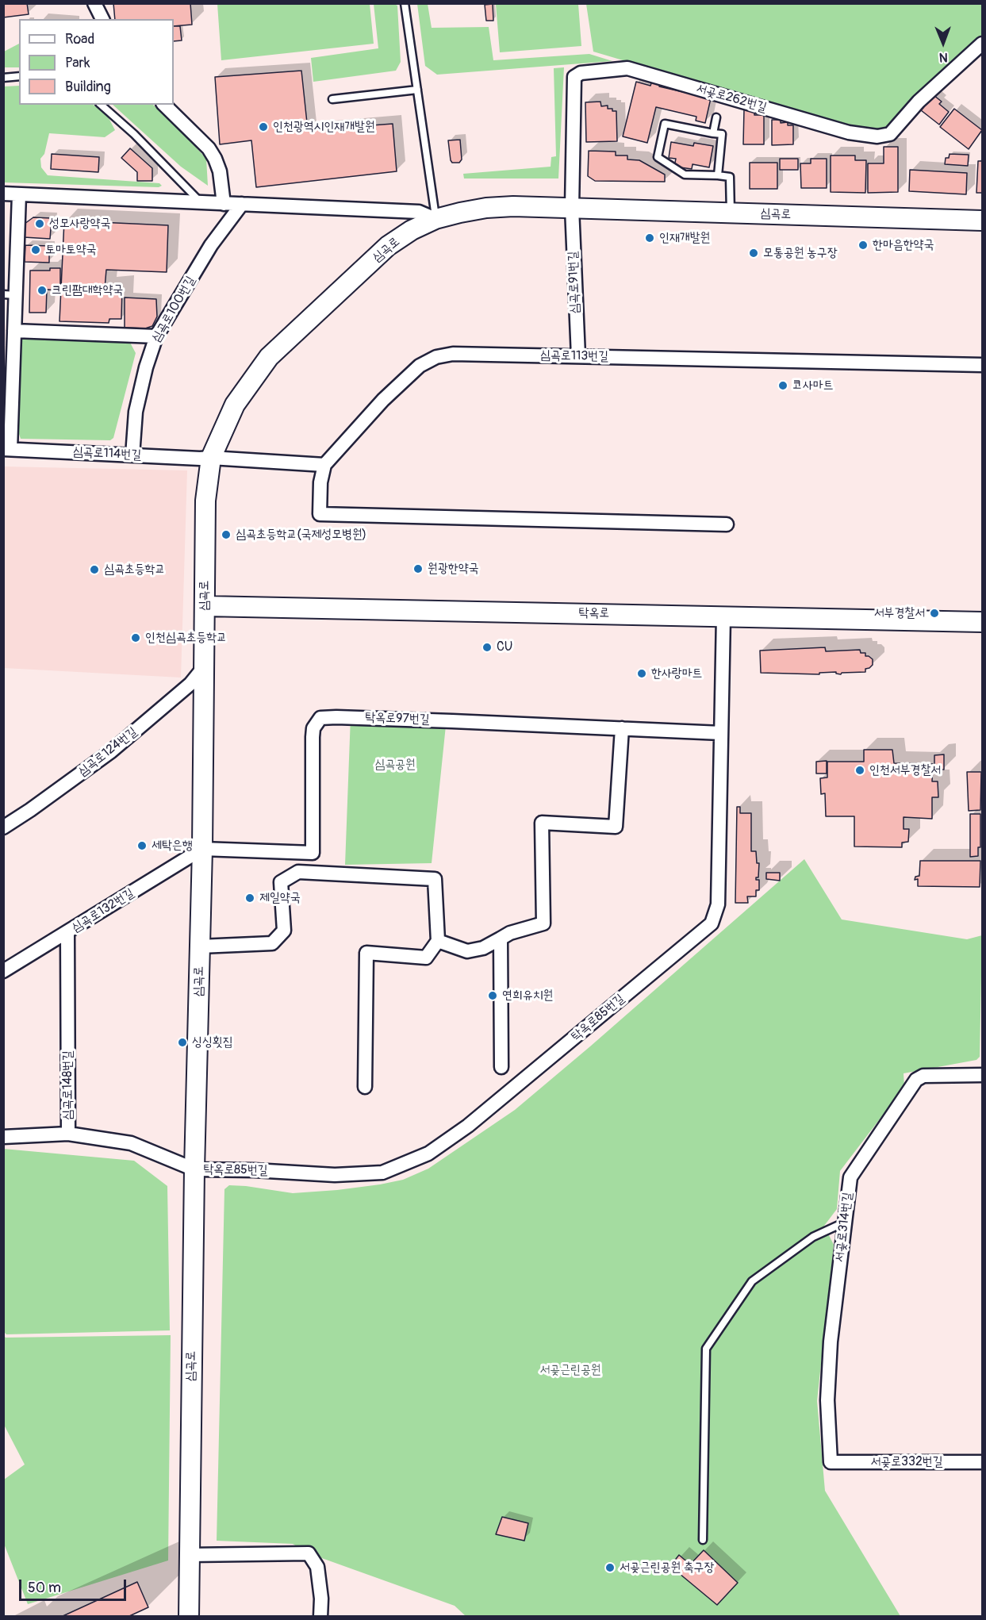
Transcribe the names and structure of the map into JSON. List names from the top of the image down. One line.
{"streets":{"street":["서곶로262번길","심곡로","심곡로91번길","심곡로100번길","심곡로113번길","심곡로114번길","탁옥로","탁옥로97번길","심곡로124번길","심곡로132번길","탁옥로85번길","심곡로148번길","서곶로314번길","서곶로332번길"]},"crossings":[["서곶로262번길","심곡로"],["서곶로262번길","심곡로91번길"],["심곡로","심곡로91번길"],["심곡로","심곡로114번길"],["심곡로","탁옥로"],["심곡로","탁옥로97번길"],["심곡로","심곡로124번길"],["심곡로","심곡로132번길"],["심곡로","탁옥로85번길"],["심곡로","심곡로148번길"],["심곡로91번길","심곡로113번길"],["심곡로100번길","심곡로114번길"],["탁옥로","탁옥로85번길"],["탁옥로97번길","심곡로132번길"],["탁옥로97번길","탁옥로85번길"],["심곡로132번길","심곡로148번길"],["탁옥로85번길","심곡로148번길"],["서곶로314번길","서곶로332번길"]],"parks":["심곡공원","서곶근린공원"],"places":["인천광역시인재개발원","성모사랑약국","인재개발원","한마음한약국","토마토약국","모통공원 농구장","크린팜대학약국","코사마트","심곡초등학교(국제성모병원)","원광한약국","심곡초등학교","서부경찰서","인천심곡초등학교","CU","한사랑마트","인천서부경찰서","세탁은행","제일약국","연희유치원","싱싱횟집","서곶근린공원 축구장"],"legend":["Road","Park","Building"],"scale_bar":"50 m","north":"bottom"}
